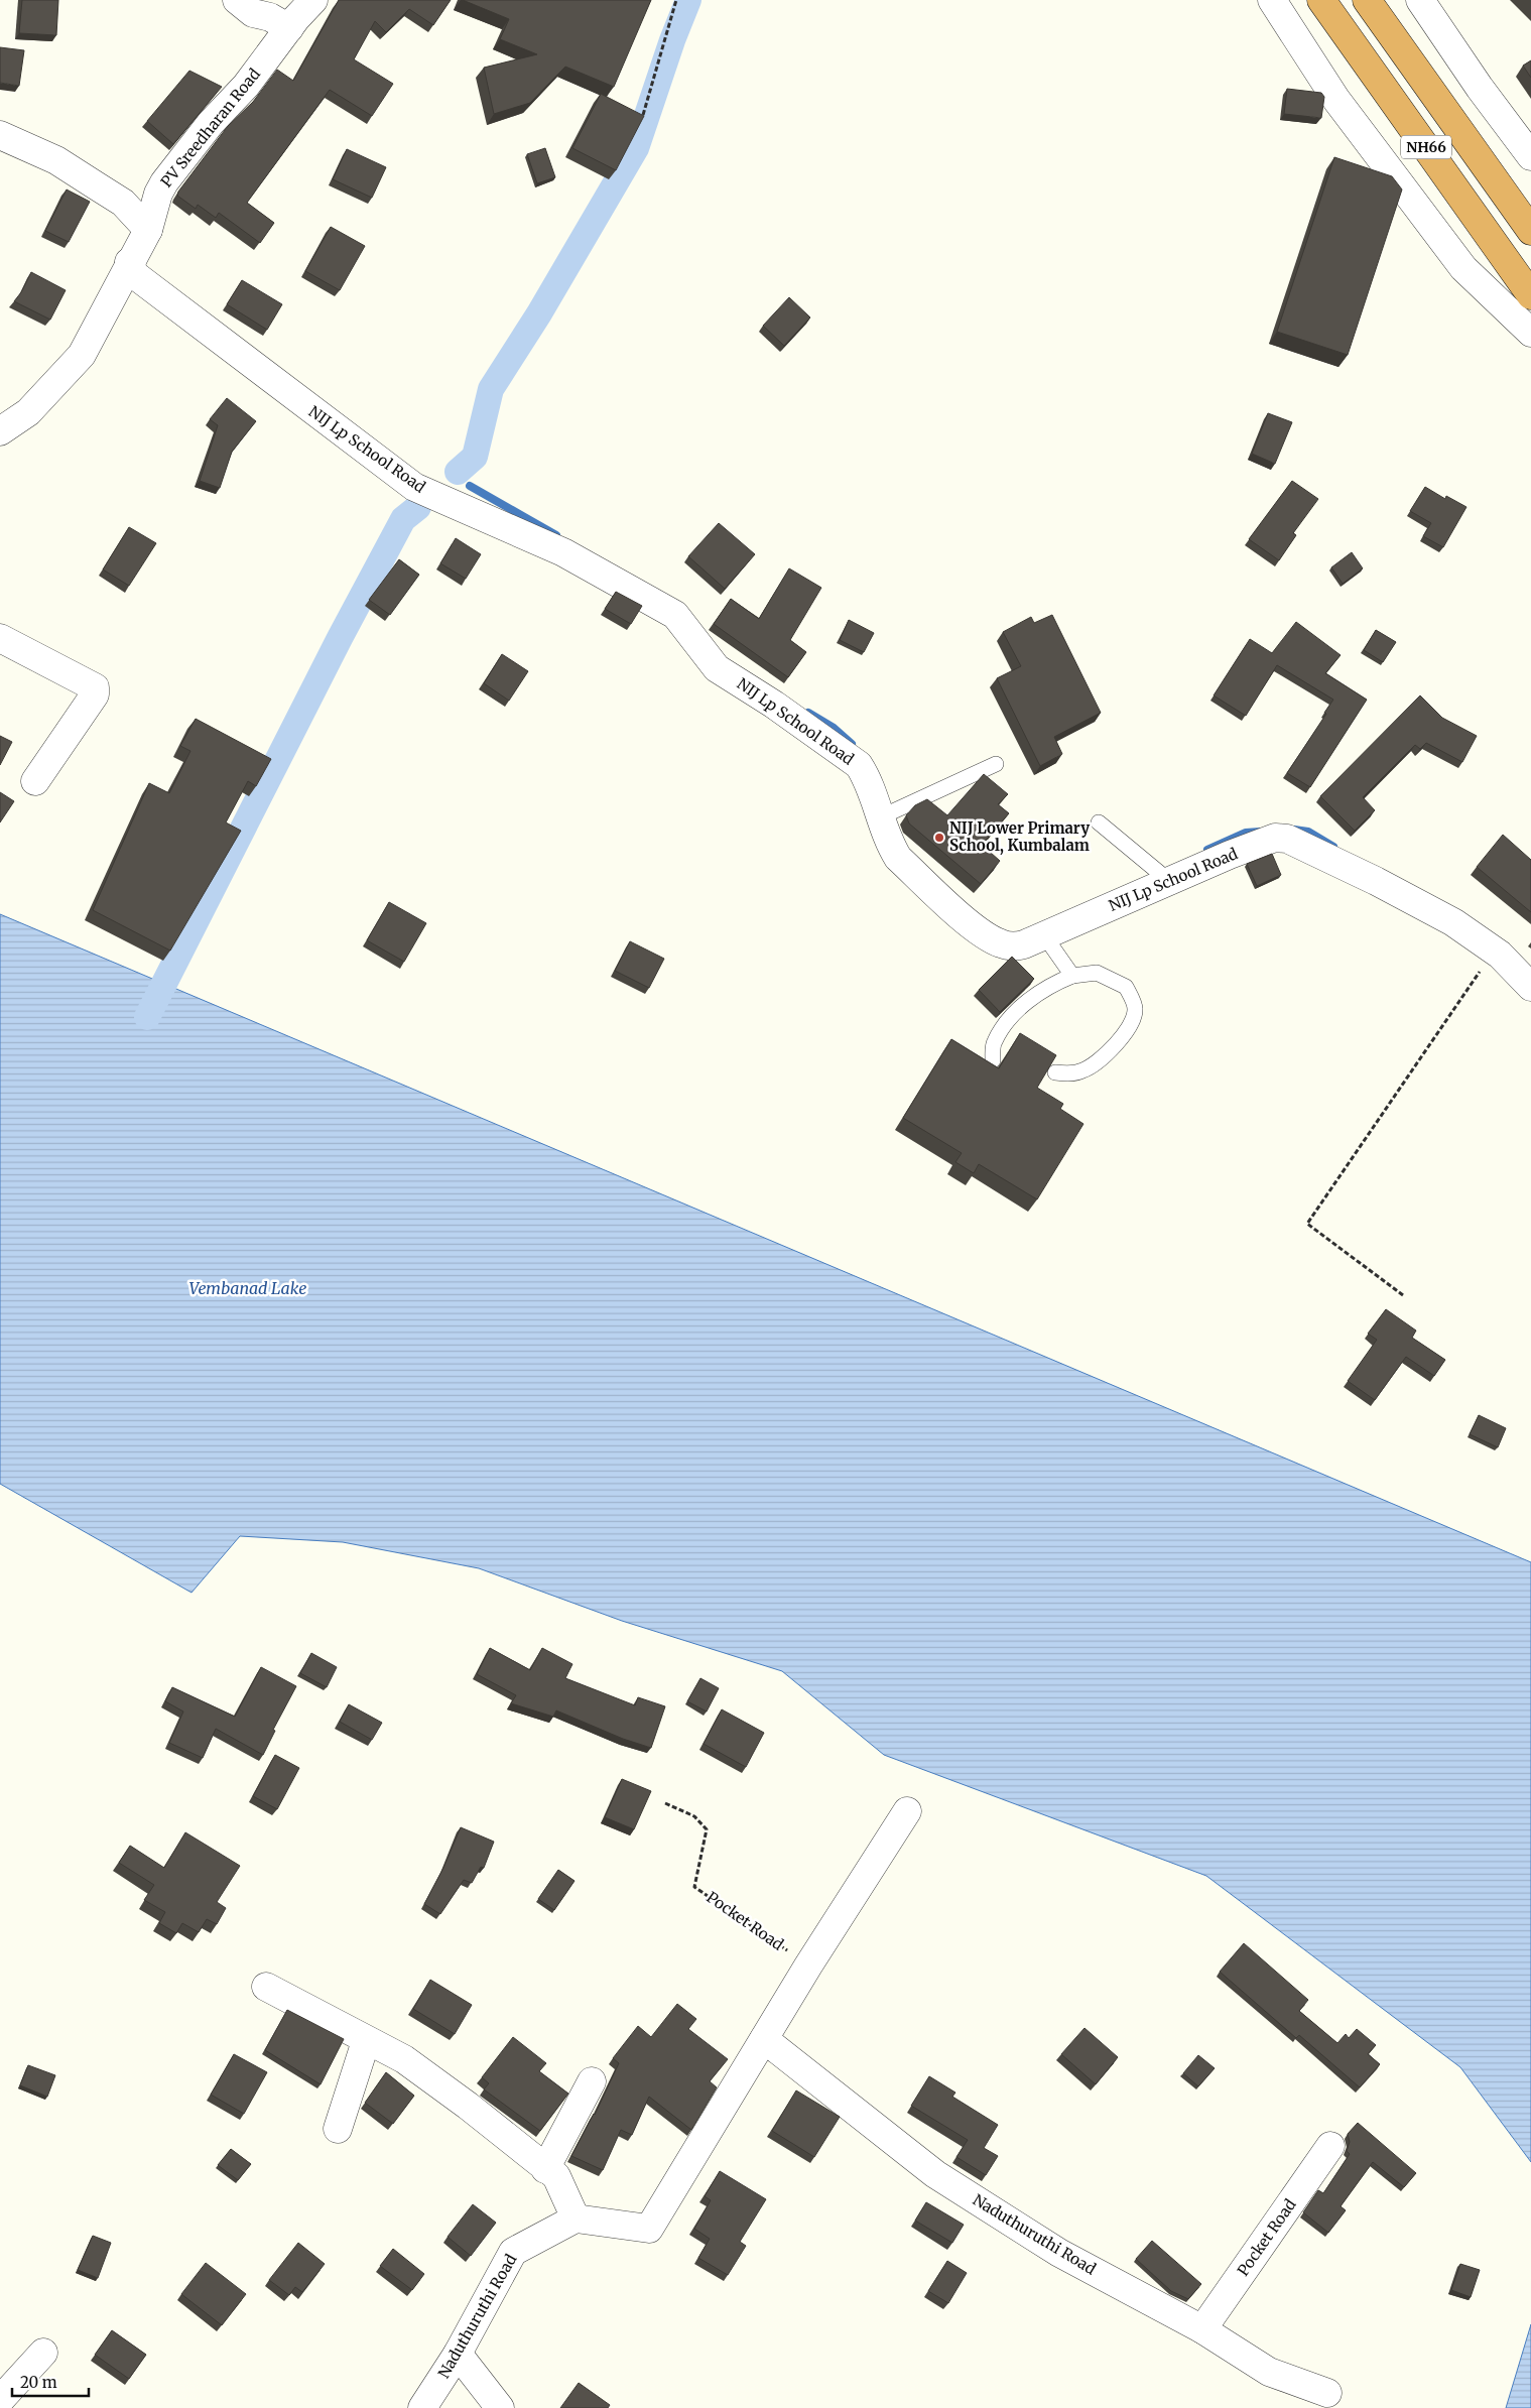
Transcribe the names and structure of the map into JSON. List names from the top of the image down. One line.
{"streets":{"highway":["NH66"],"street":["PV Sreedharan Road","NIJ Lp School Road","Pocket Road","Naduthuruthi Road"]},"crossings":[["PV Sreedharan Road","NIJ Lp School Road"],["Pocket Road","Naduthuruthi Road"]],"water":["Vembanad Lake"],"places":["NIJ Lower Primary School, Kumbalam"],"scale_bar":"20 m"}
